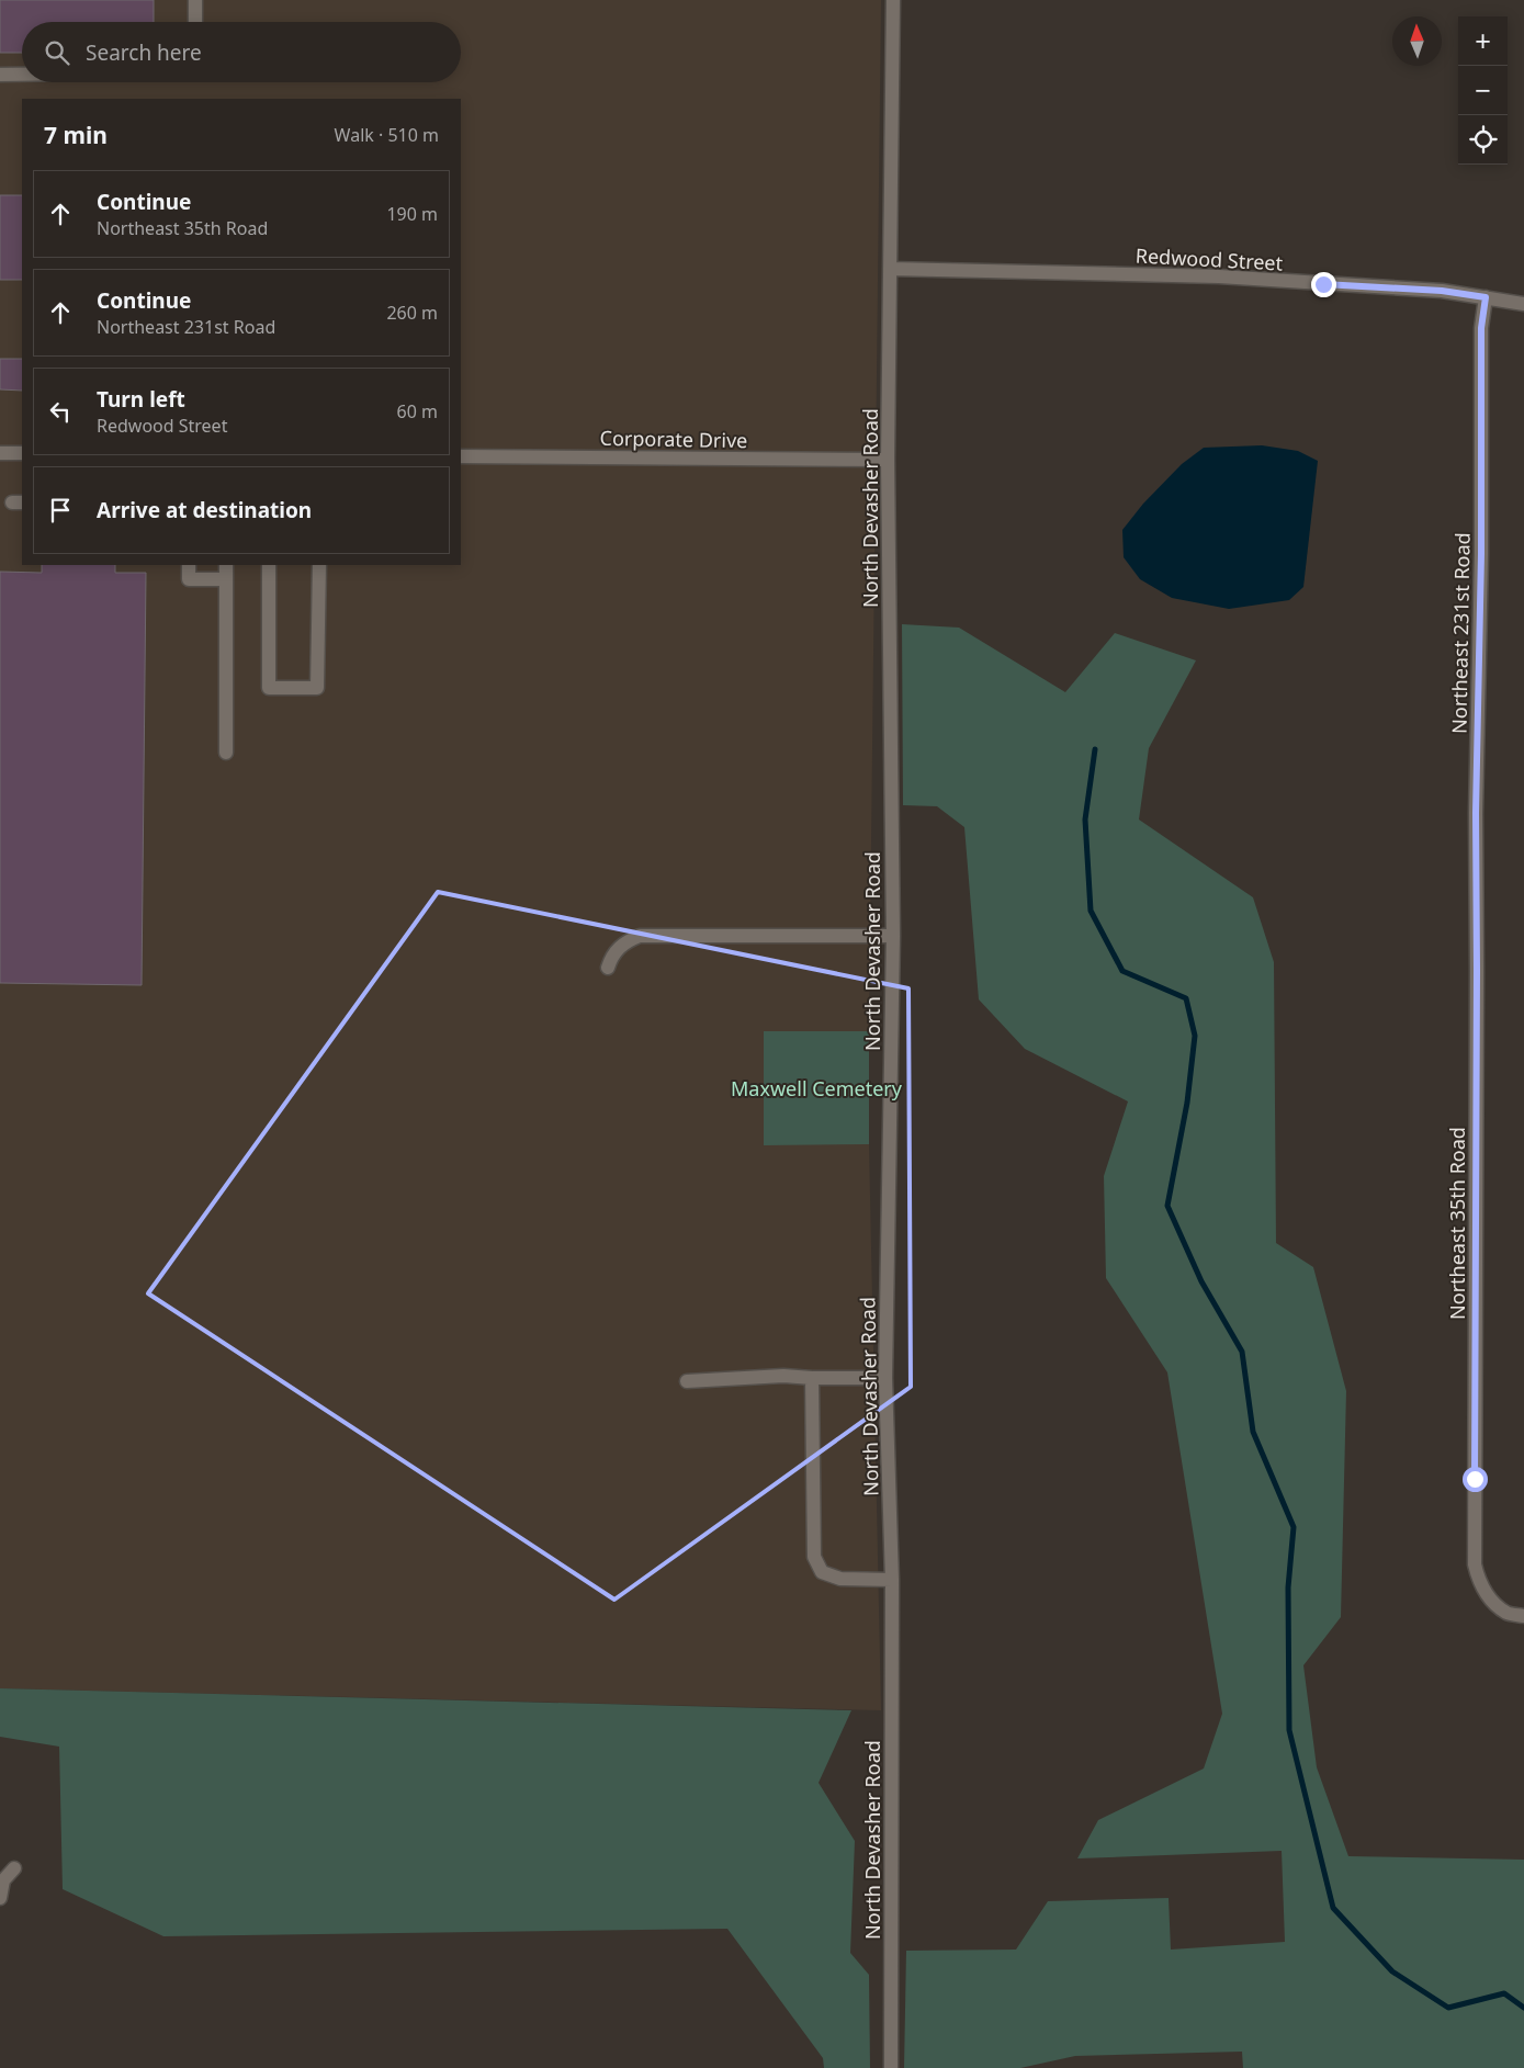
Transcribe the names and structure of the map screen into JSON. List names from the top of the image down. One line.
{"streets":{"street":["Redwood Street","Corporate Drive","North Devasher Road","Northeast 231st Road","Northeast 35th Road"]},"crossings":[["Redwood Street","North Devasher Road"],["Redwood Street","Northeast 231st Road"],["Corporate Drive","North Devasher Road"],["Northeast 231st Road","Northeast 35th Road"]],"parks":["Maxwell Cemetery"],"north":"top","page":{"map_buttons":["+","−"],"search":"Search here","heading":["7 min","Walk · 510 m"],"list":[["Continue","Northeast 35th Road","190 m"],["Continue","Northeast 231st Road","260 m"],["Turn left","Redwood Street","60 m"],"Arrive at destination"]}}
